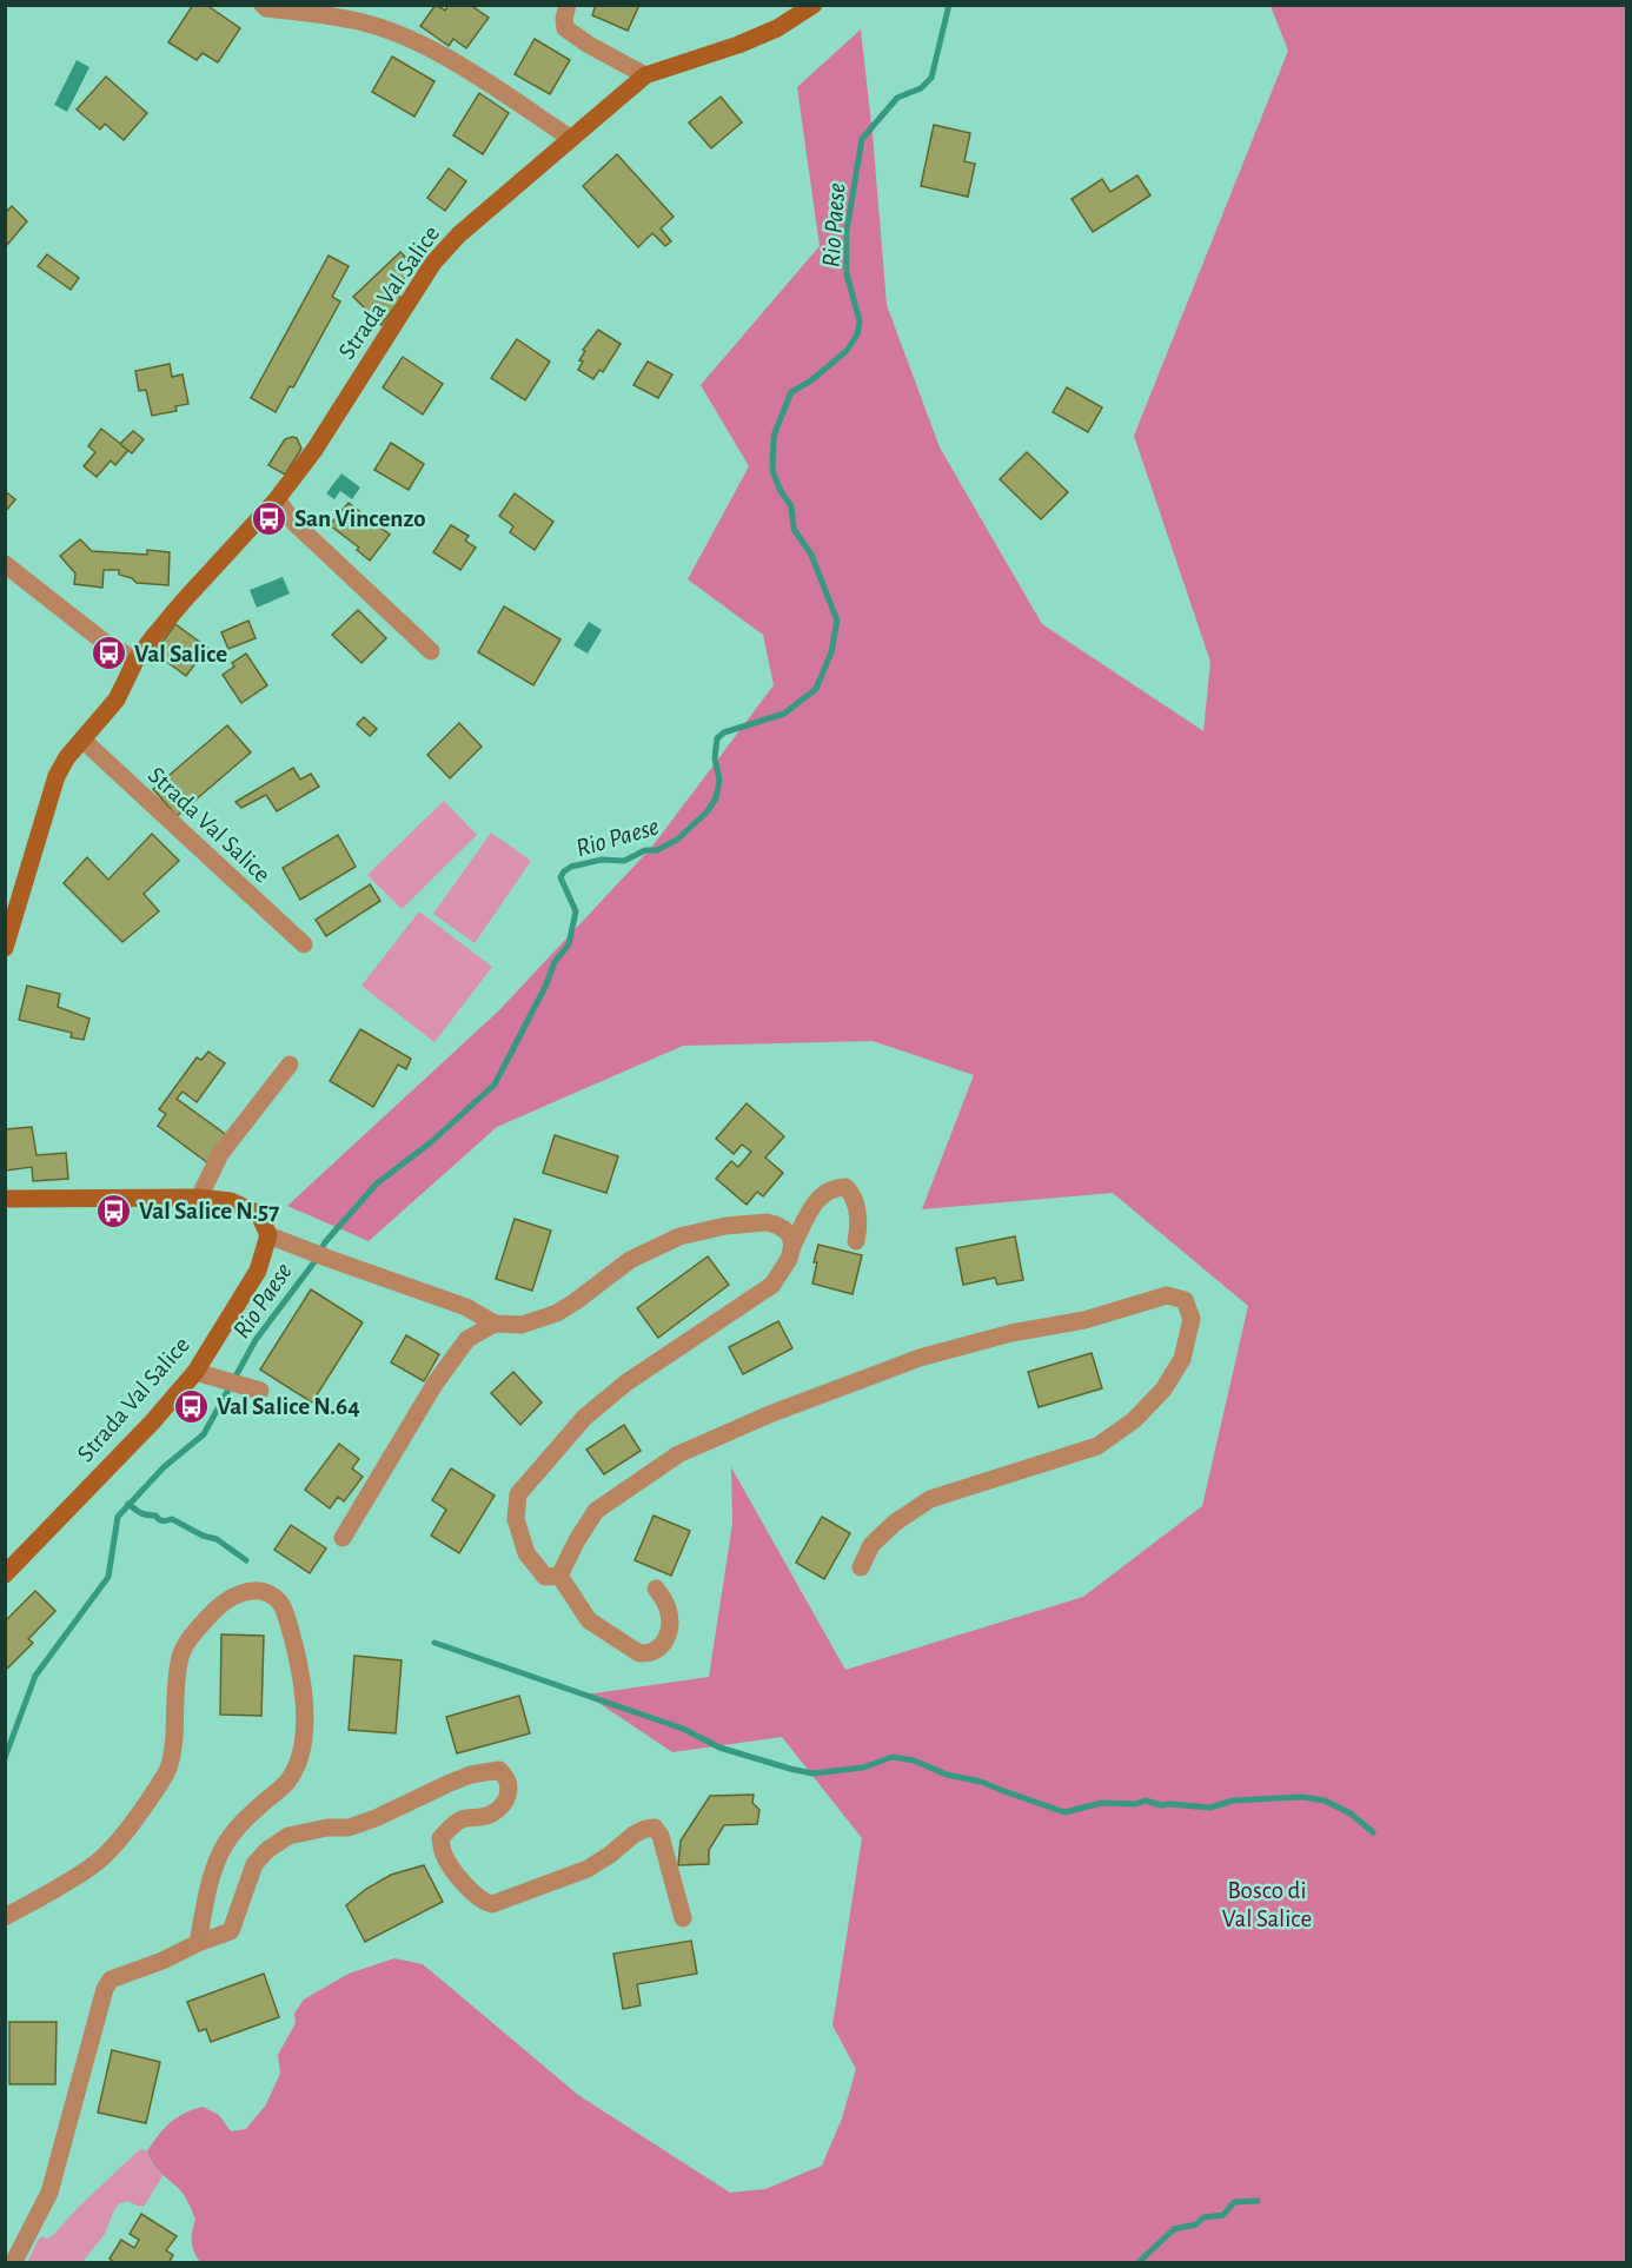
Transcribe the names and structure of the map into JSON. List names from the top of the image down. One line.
{"streets":{"street":["Strada Val Salice"]},"water":["Rio Paese"],"parks":["Bosco di Val Salice"],"places":{"bus stop":["San Vincenzo","Val Salice","Val Salice N.57","Val Salice N.64"]}}
